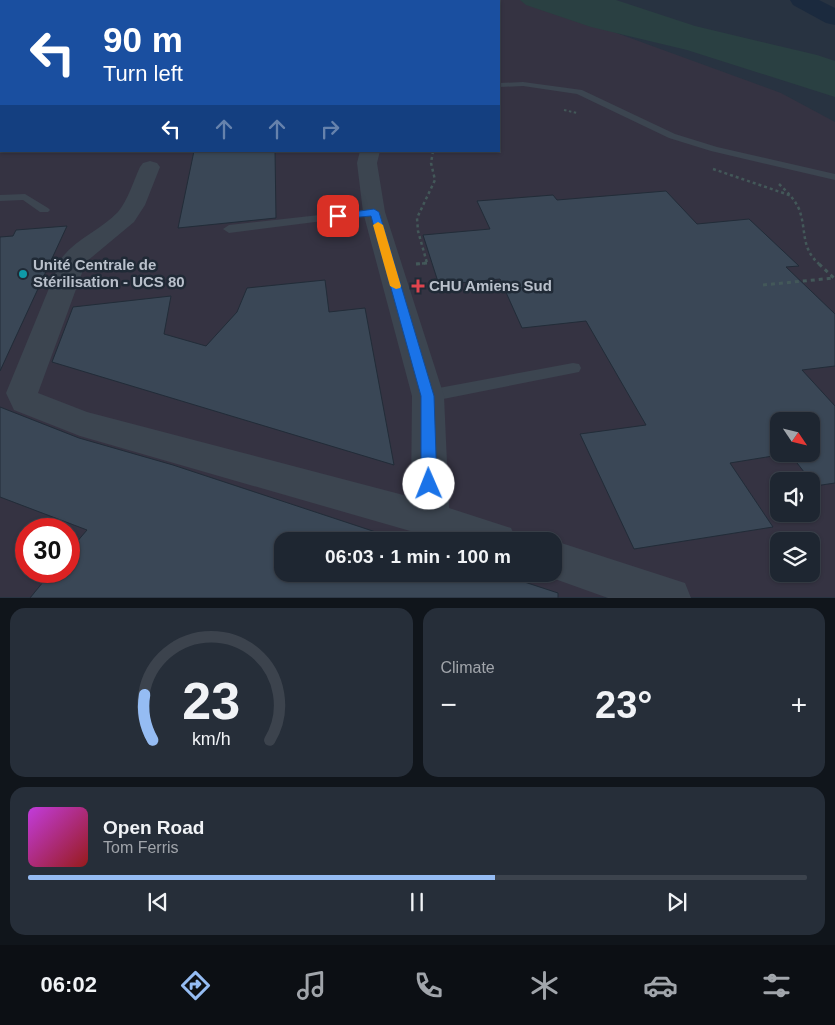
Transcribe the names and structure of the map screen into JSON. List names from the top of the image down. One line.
{"places":{"other":["Unité Centrale de Stérilisation - UCS 80"],"health":["CHU Amiens Sud"]},"north":"bottom right","page":{"turn":["90 m","Turn left"],"limit":"30","trip":"06:03 · 1 min · 100 m","tile":"Climate","heat":["−","23°","+"],"song":["Open Road","Tom Ferris"],"tabs":"06:02","gauge":["23","km/h"]}}
